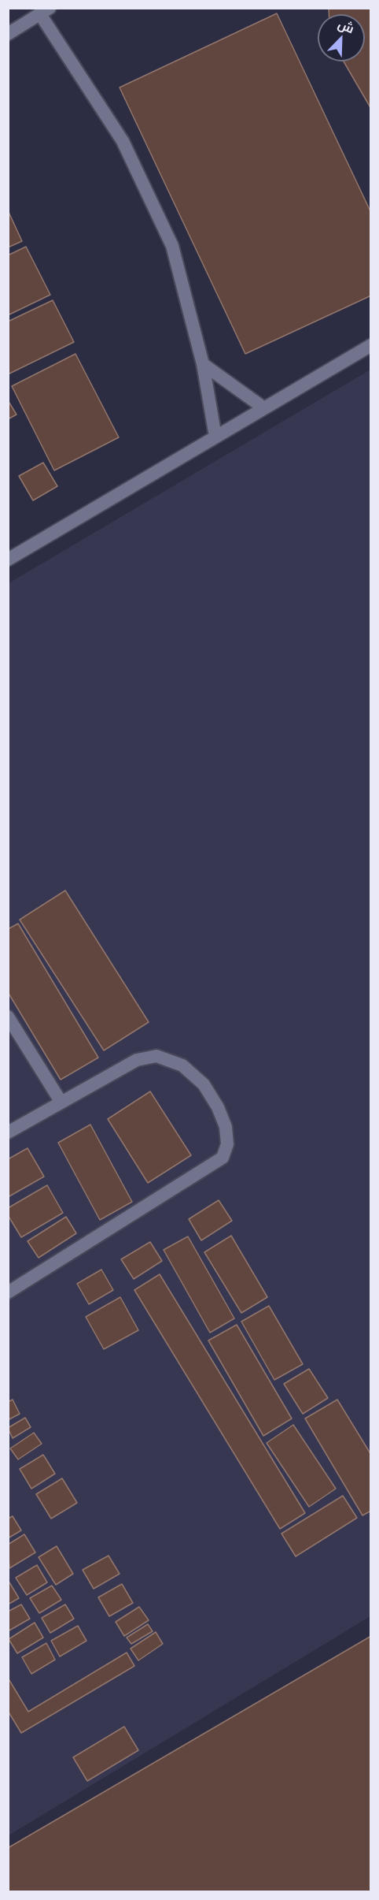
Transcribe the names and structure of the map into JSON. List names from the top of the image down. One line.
{"north":"top right"}
